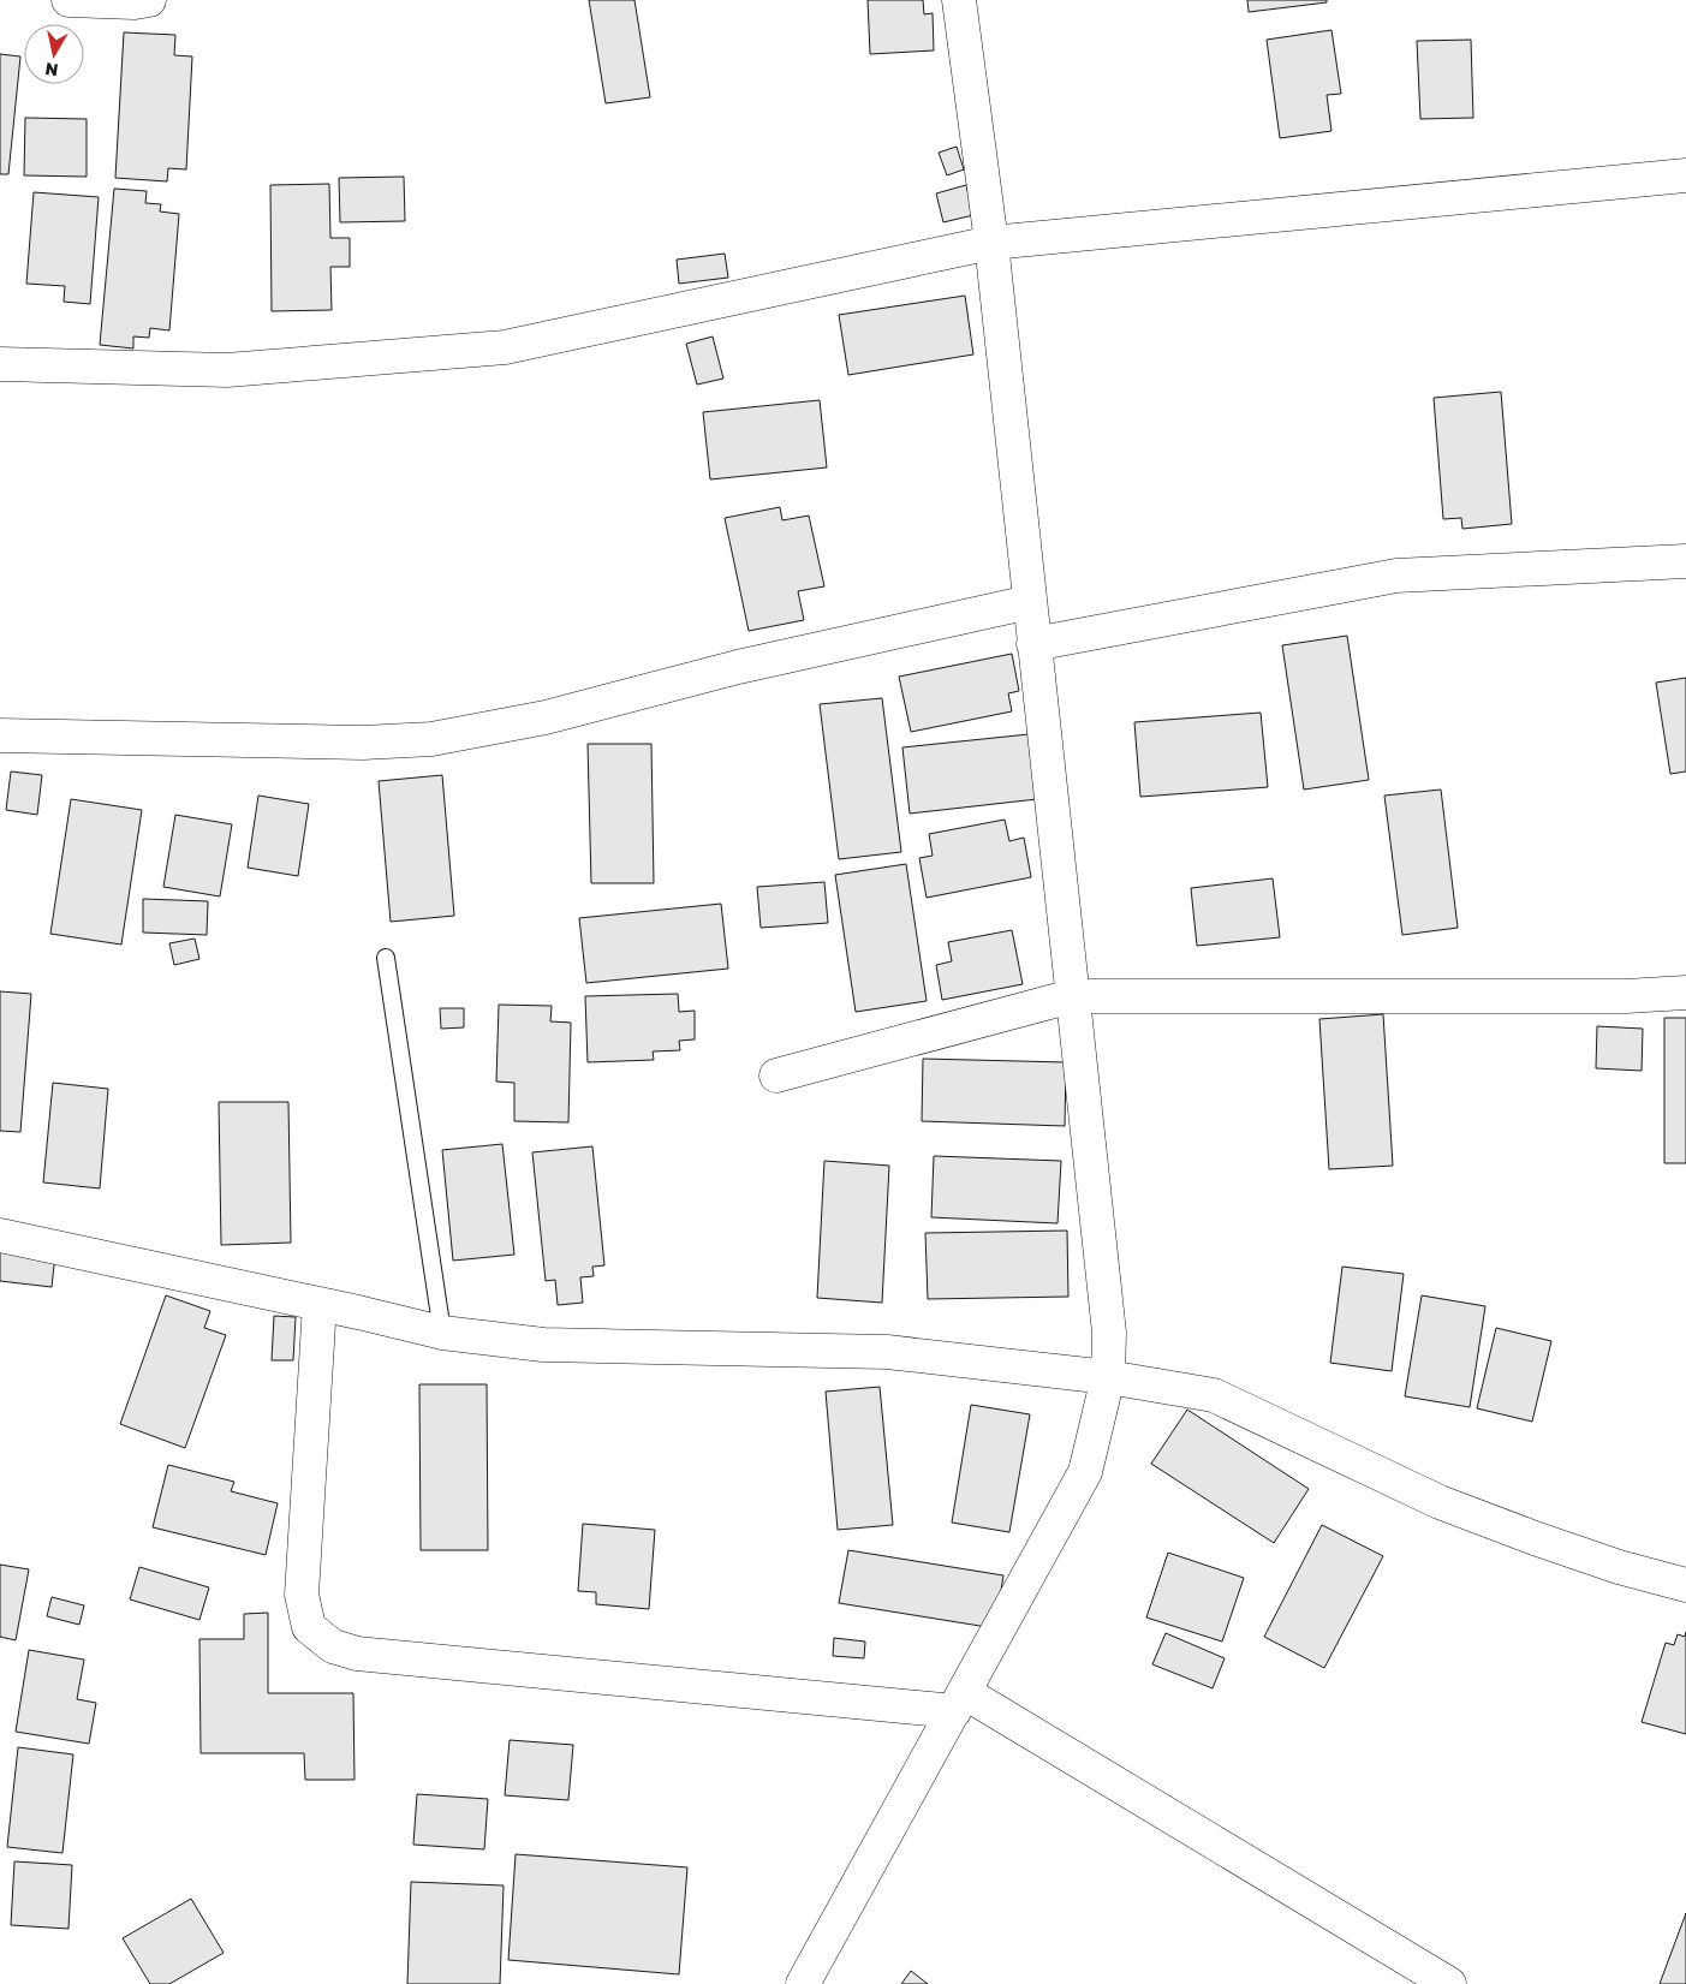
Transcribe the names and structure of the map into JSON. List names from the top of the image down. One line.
{"north":"bottom"}
